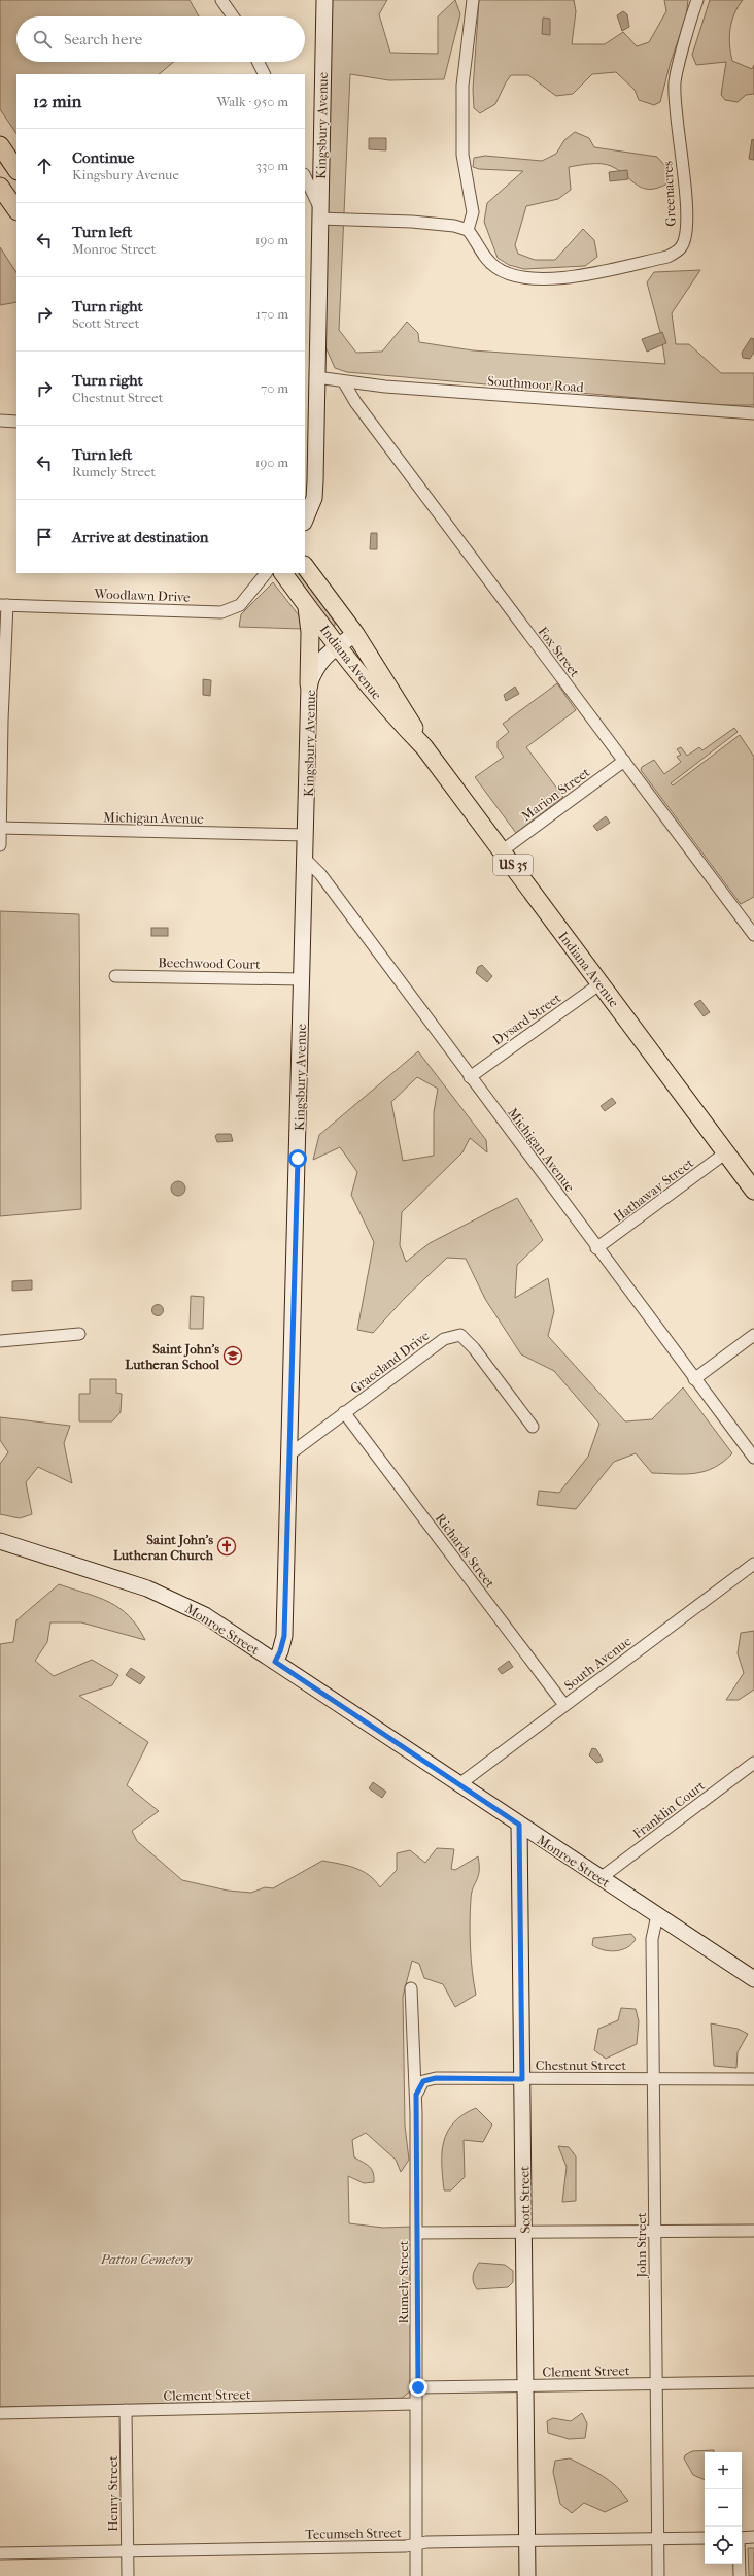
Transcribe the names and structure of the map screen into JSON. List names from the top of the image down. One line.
{"streets":{"main road":["Indiana Avenue","US 35"],"street":["Kingsbury Avenue","Greenacres","Southmoor Road","Woodlawn Drive","Fox Street","Marion Street","Michigan Avenue","Beechwood Court","Dysard Street","Hathaway Street","Graceland Drive","Richards Street","Monroe Street","South Avenue","Franklin Court","Chestnut Street","Scott Street","John Street","Rumely Street","Clement Street","Henry Street","Tecumseh Street"]},"crossings":[["Kingsbury Avenue","Southmoor Road"],["Kingsbury Avenue","Indiana Avenue"],["Kingsbury Avenue","Michigan Avenue"],["Kingsbury Avenue","Beechwood Court"],["Kingsbury Avenue","Monroe Street"],["Southmoor Road","Fox Street"],["Fox Street","Marion Street"],["Indiana Avenue","Marion Street"],["Indiana Avenue","Dysard Street"],["Indiana Avenue","Hathaway Street"],["Michigan Avenue","Dysard Street"],["Michigan Avenue","Hathaway Street"],["Graceland Drive","Richards Street"],["Richards Street","South Avenue"],["Monroe Street","South Avenue"],["Monroe Street","Franklin Court"],["Monroe Street","Scott Street"],["Monroe Street","John Street"],["Chestnut Street","Scott Street"],["Chestnut Street","John Street"],["Chestnut Street","Rumely Street"],["Scott Street","Clement Street"],["Scott Street","Tecumseh Street"],["John Street","Clement Street"],["John Street","Tecumseh Street"],["Rumely Street","Clement Street"],["Rumely Street","Tecumseh Street"],["Clement Street","Henry Street"],["Henry Street","Tecumseh Street"]],"parks":["Patton Cemetery"],"places":{"school or university":["Saint John's Lutheran School"],"church":["Saint John's Lutheran Church"]},"page":{"search":"Search here","heading":["12 min","Walk · 950 m"],"list":[["Continue","Kingsbury Avenue","330 m"],["Turn left","Monroe Street","190 m"],["Turn right","Scott Street","170 m"],["Turn right","Chestnut Street","70 m"],["Turn left","Rumely Street","190 m"],"Arrive at destination"],"map_buttons":["+","−"]}}
